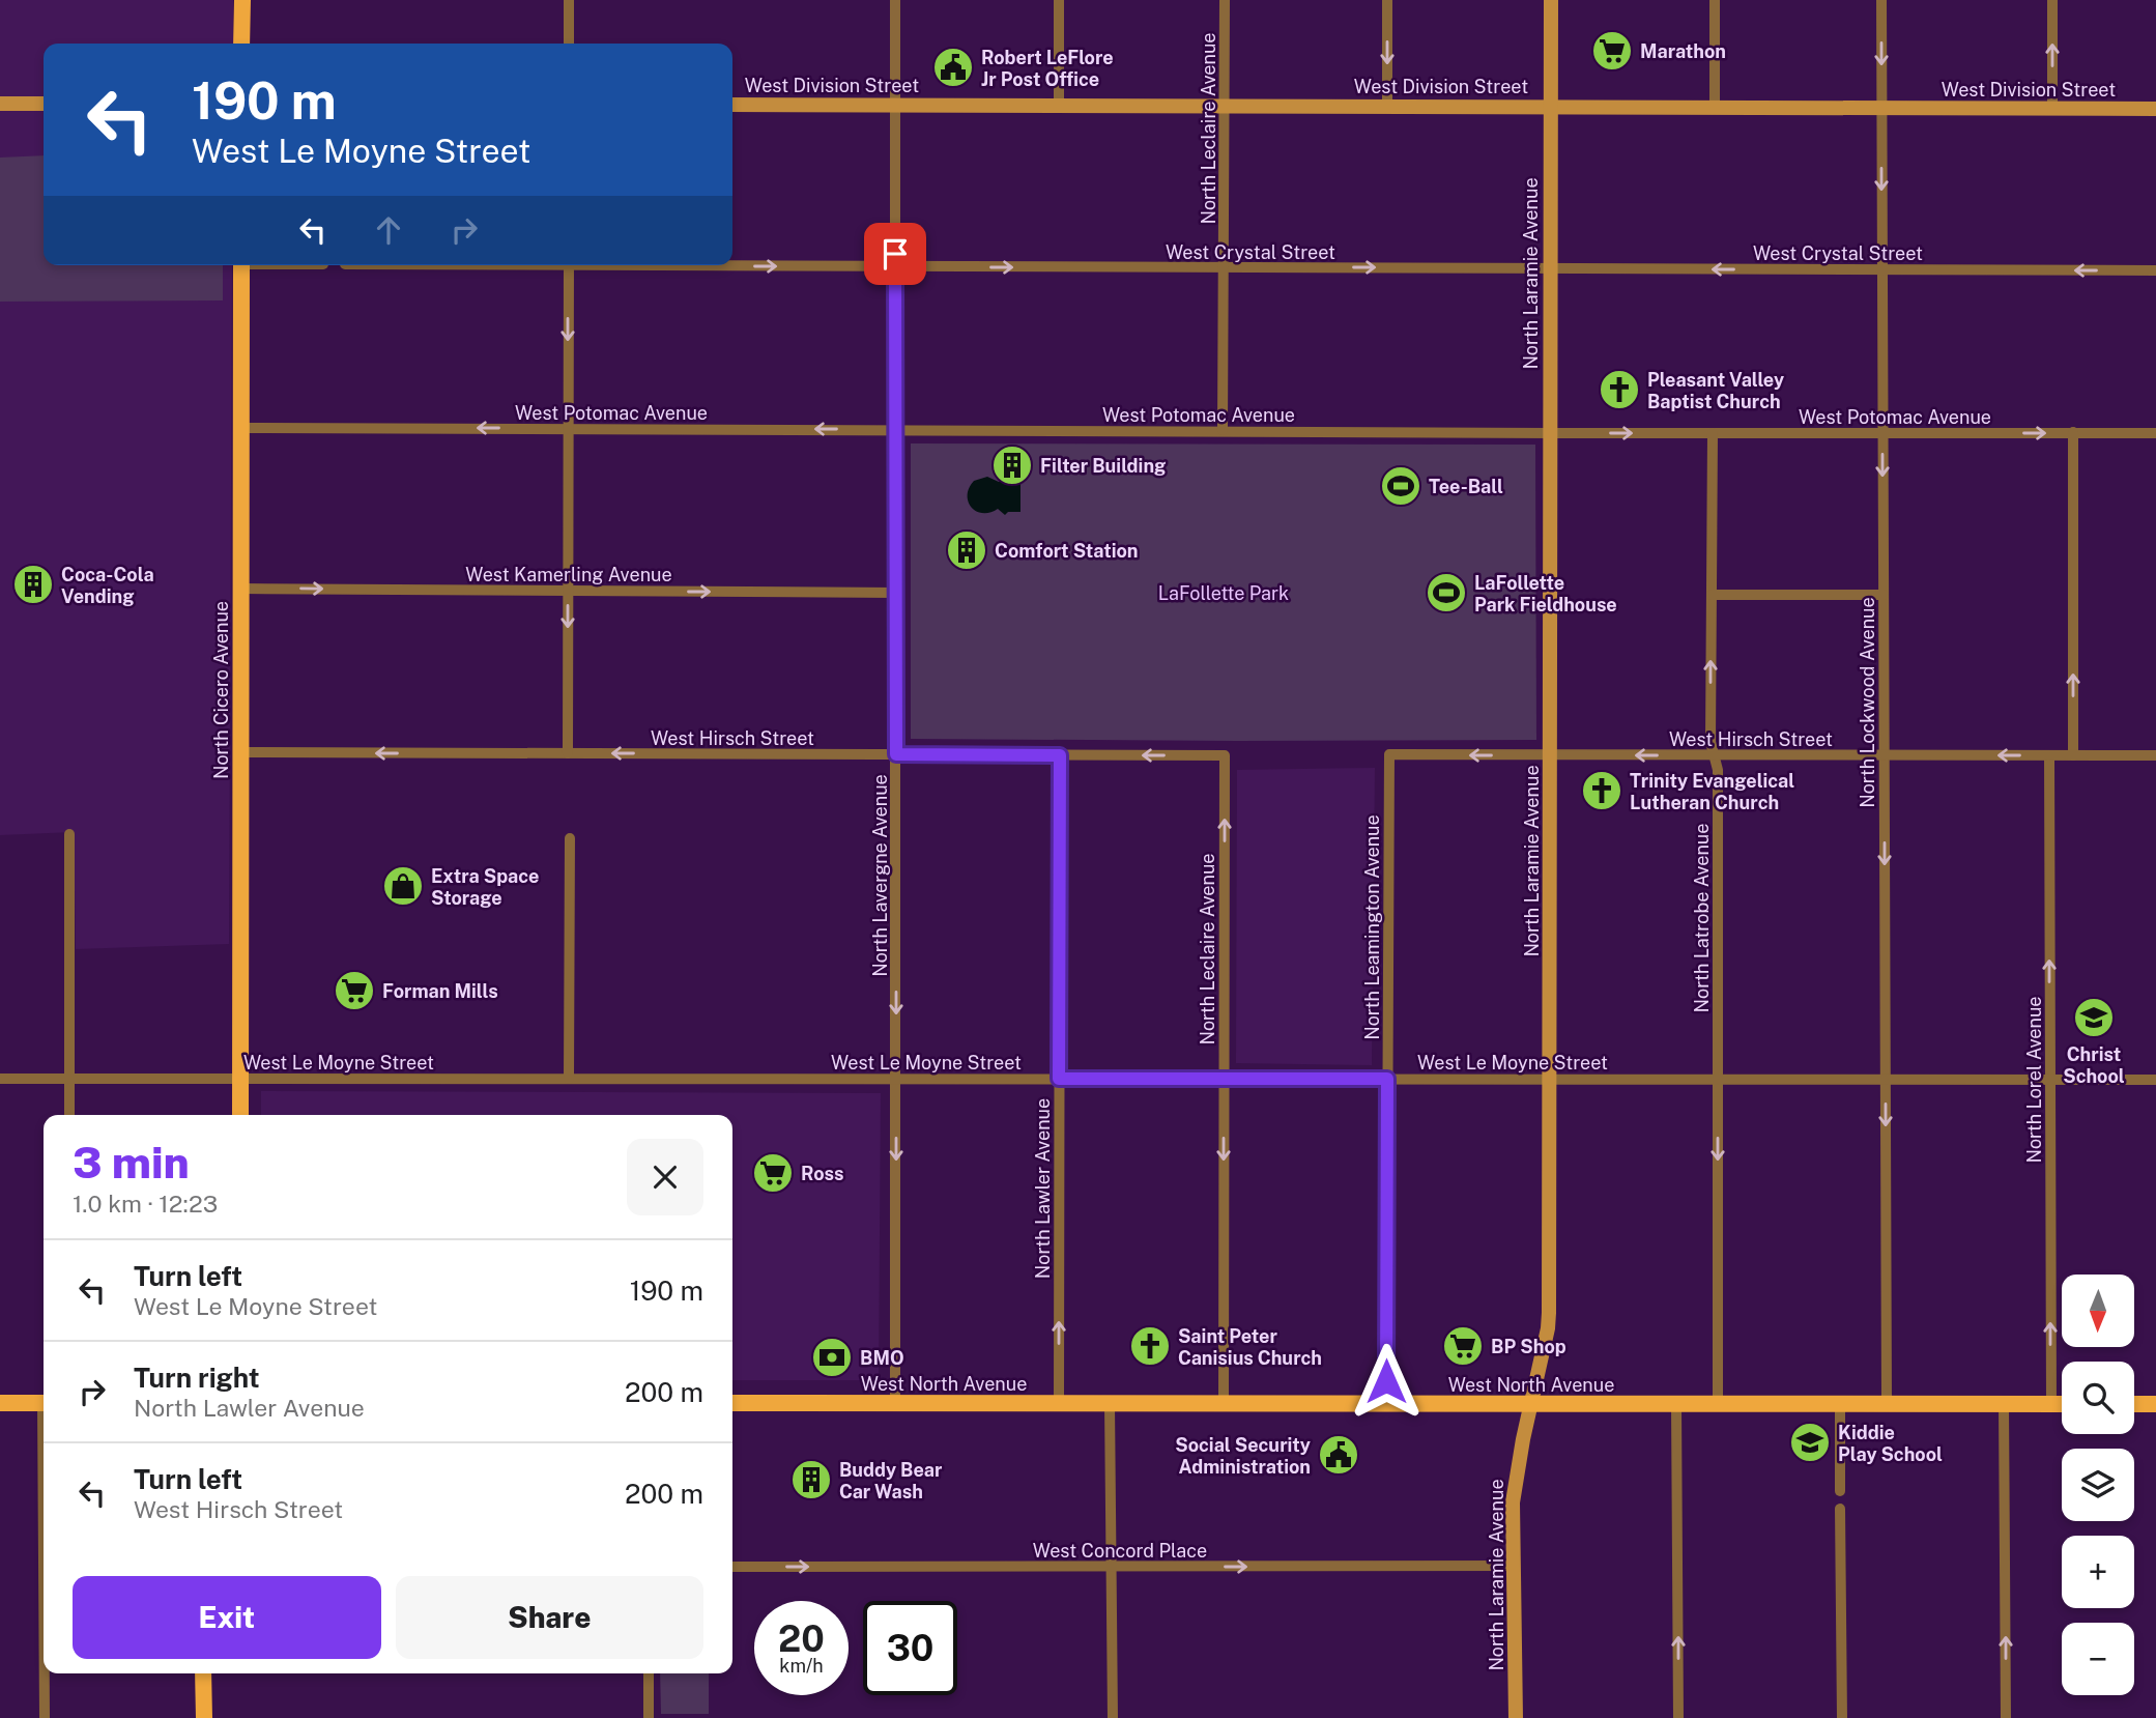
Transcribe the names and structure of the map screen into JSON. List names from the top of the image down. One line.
{"streets":{"main road":["North Cicero Avenue","West North Avenue"],"street":["West Division Street","North Leclaire Avenue","West Crystal Street","North Laramie Avenue","West Potomac Avenue","West Kamerling Avenue","North Lockwood Avenue","West Hirsch Street","North Lavergne Avenue","North Latrobe Avenue","North Leamington Avenue","West Le Moyne Street","North Lorel Avenue","North Lawler Avenue","West Concord Place"]},"crossings":[["West Division Street","North Leclaire Avenue"],["West Division Street","North Laramie Avenue"],["West Division Street","North Lockwood Avenue"],["West Division Street","North Lavergne Avenue"],["North Leclaire Avenue","West Crystal Street"],["North Leclaire Avenue","West Potomac Avenue"],["North Leclaire Avenue","West Hirsch Street"],["North Leclaire Avenue","West Le Moyne Street"],["North Leclaire Avenue","West North Avenue"],["West Crystal Street","North Laramie Avenue"],["West Crystal Street","North Lockwood Avenue"],["West Crystal Street","North Lavergne Avenue"],["North Laramie Avenue","West Potomac Avenue"],["North Laramie Avenue","West Hirsch Street"],["North Laramie Avenue","West Le Moyne Street"],["North Laramie Avenue","West North Avenue"],["North Laramie Avenue","West Concord Place"],["West Potomac Avenue","North Cicero Avenue"],["West Potomac Avenue","North Lockwood Avenue"],["West Potomac Avenue","North Lavergne Avenue"],["West Potomac Avenue","North Latrobe Avenue"],["West Kamerling Avenue","North Cicero Avenue"],["West Kamerling Avenue","North Lavergne Avenue"],["North Cicero Avenue","West Hirsch Street"],["North Cicero Avenue","West Le Moyne Street"],["North Lockwood Avenue","West Hirsch Street"],["North Lockwood Avenue","West Le Moyne Street"],["North Lockwood Avenue","West North Avenue"],["West Hirsch Street","North Lavergne Avenue"],["West Hirsch Street","North Latrobe Avenue"],["West Hirsch Street","North Leamington Avenue"],["West Hirsch Street","North Lorel Avenue"],["West Hirsch Street","North Lawler Avenue"],["North Lavergne Avenue","West Le Moyne Street"],["North Lavergne Avenue","West North Avenue"],["North Latrobe Avenue","West Le Moyne Street"],["North Latrobe Avenue","West North Avenue"],["North Leamington Avenue","West Le Moyne Street"],["North Leamington Avenue","West North Avenue"],["West Le Moyne Street","North Lorel Avenue"],["West Le Moyne Street","North Lawler Avenue"],["North Lorel Avenue","West North Avenue"],["North Lawler Avenue","West North Avenue"]],"one_way":["West Kamerling Avenue","North Lockwood Avenue","West Hirsch Street","North Lavergne Avenue","North Lorel Avenue","North Lawler Avenue","West Concord Place"],"parks":["LaFollette Park"],"places":{"supermarket":["Marathon","Forman Mills","Ross","BP Shop"],"public building":["Robert LeFlore Jr Post Office","Social Security Administration"],"church":["Pleasant Valley Baptist Church","Trinity Evangelical Lutheran Church","Saint Peter Canisius Church"],"building":["Filter Building","Comfort Station","Coca-Cola Vending","Buddy Bear Car Wash"],"sports":["Tee-Ball","LaFollette Park Fieldhouse"],"shop":["Extra Space Storage"],"school or university":["Christ School","Kiddie Play School"],"bank":["BMO"]},"north":"bottom","page":{"turn":["190 m","West Le Moyne Street"],"heading":["3 min","1.0 km · 12:23"],"list":[{"name":"Turn left","note":"West Le Moyne Street","value":"190 m"},{"name":"Turn right","note":"North Lawler Avenue","value":"200 m"},{"name":"Turn left","note":"West Hirsch Street","value":"200 m"}],"map_buttons":["+","−"],"buttons":["Exit","Share"],"speed":"20 km/h","limit":"30"}}
